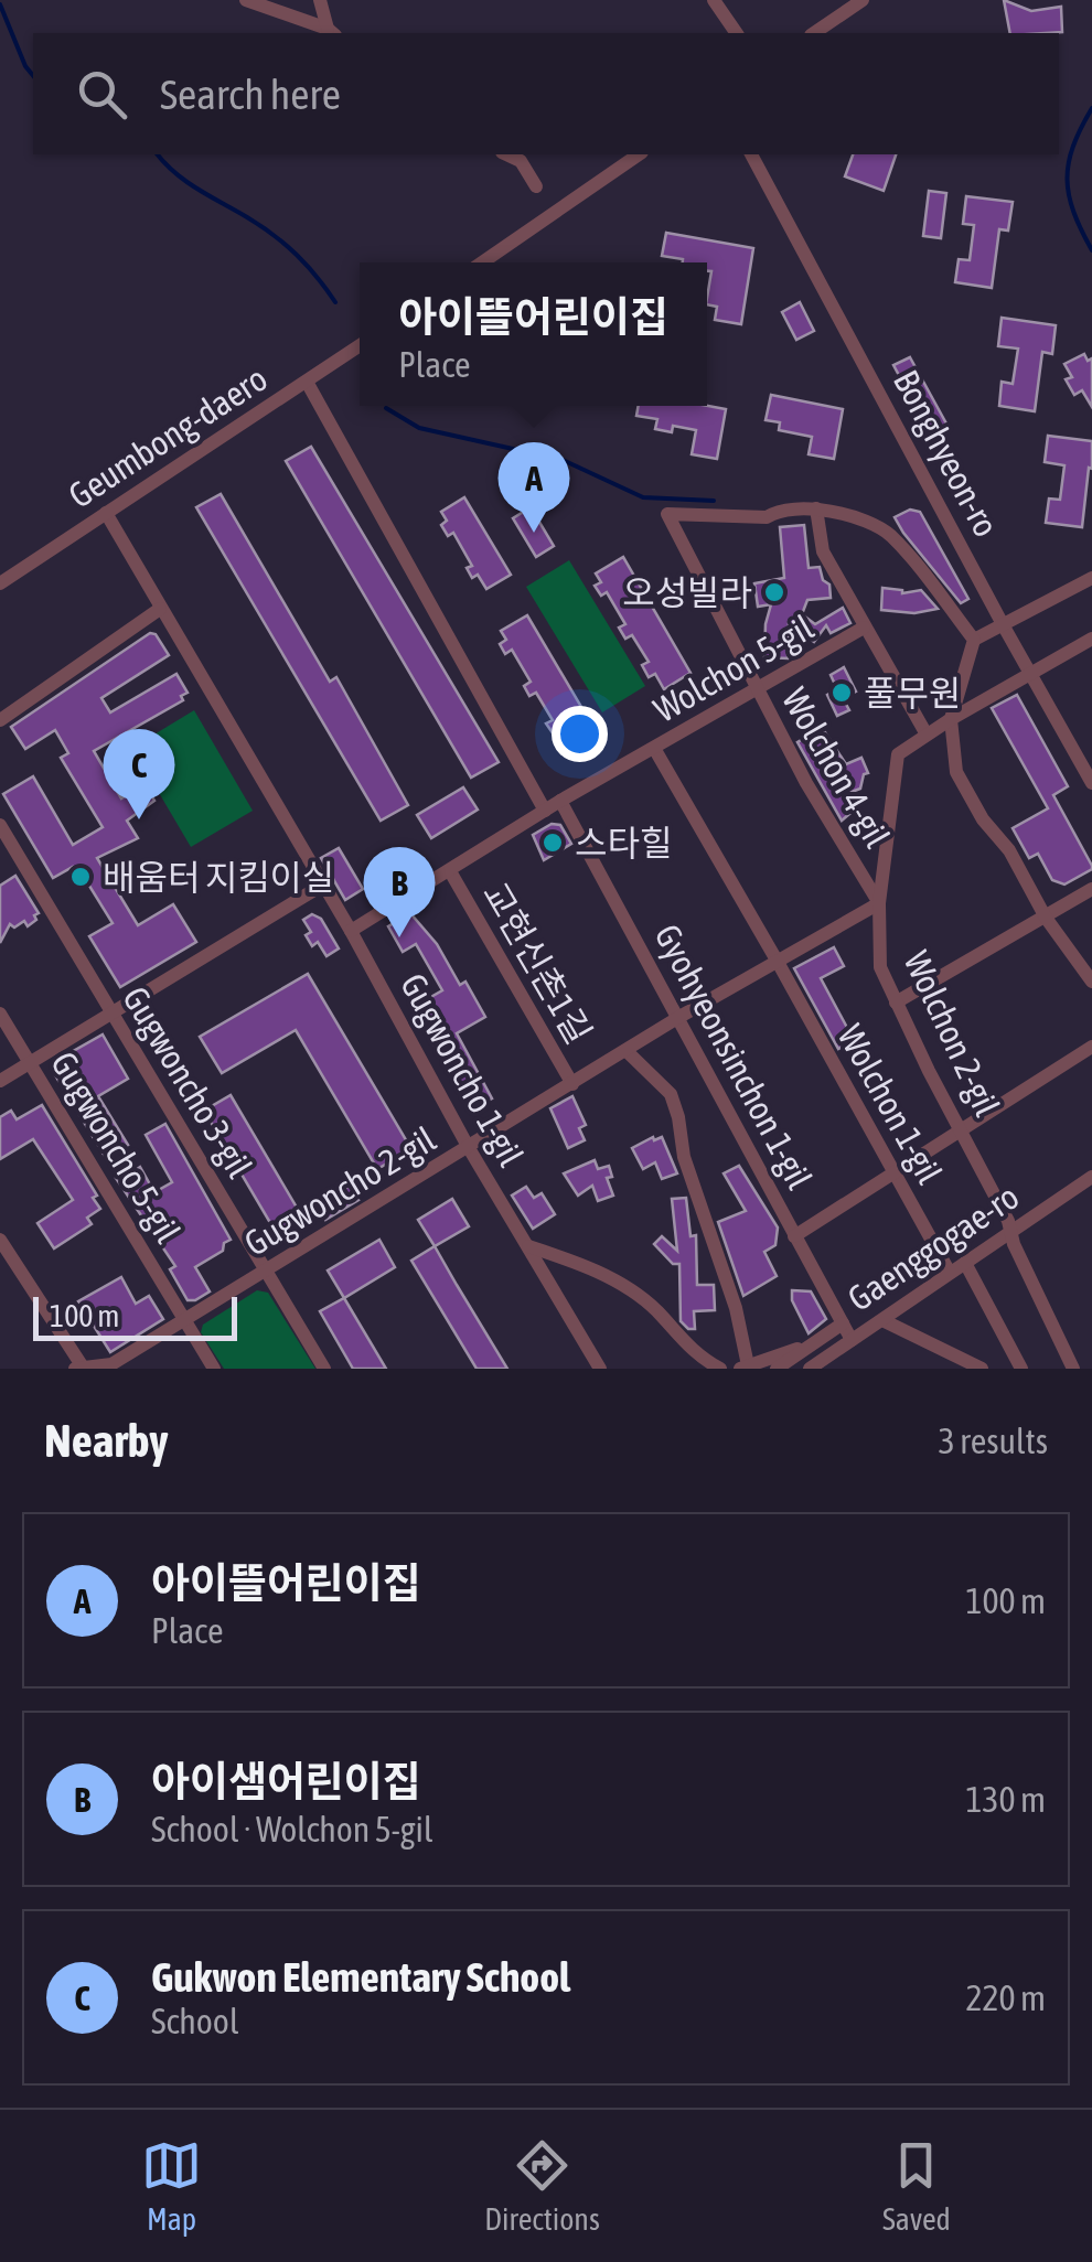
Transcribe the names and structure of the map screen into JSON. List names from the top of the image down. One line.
{"streets":{"street":["Geumbong-daero","Bonghyeon-ro","Wolchon 5-gil","Wolchon 4-gil","교현신촌1길","Wolchon 2-gil","Gyohyeonsinchon 1-gil","Gugwoncho 1-gil","Gugwoncho 3-gil","Wolchon 1-gil","Gugwoncho 5-gil","Gugwoncho 2-gil","Gaenggogae-ro"]},"crossings":[["Geumbong-daero","Gugwoncho 1-gil"],["Bonghyeon-ro","Wolchon 2-gil"],["Wolchon 5-gil","Wolchon 4-gil"],["Wolchon 5-gil","교현신촌1길"],["Wolchon 5-gil","Gyohyeonsinchon 1-gil"],["Wolchon 5-gil","Gugwoncho 1-gil"],["Wolchon 5-gil","Wolchon 1-gil"],["Wolchon 4-gil","Wolchon 2-gil"],["교현신촌1길","Gugwoncho 2-gil"],["Wolchon 2-gil","Gaenggogae-ro"],["Gyohyeonsinchon 1-gil","Gugwoncho 2-gil"],["Gyohyeonsinchon 1-gil","Gaenggogae-ro"],["Gugwoncho 1-gil","Gugwoncho 2-gil"],["Gugwoncho 3-gil","Gugwoncho 2-gil"],["Wolchon 1-gil","Gaenggogae-ro"],["Gugwoncho 5-gil","Gugwoncho 2-gil"]],"places":["오성빌라","풀무원","스타힐","배움터 지킴이실"],"scale_bar":"100 m","page":{"search":"Search here","popup":["아이뜰어린이집","Place"],"pins":["A","C","B"],"scale":"100 m","heading":["Nearby","3 results"],"list":[{"mark":"A","name":"아이뜰어린이집","note":"Place","value":"100 m"},{"mark":"B","name":"아이샘어린이집","note":"School · Wolchon 5-gil","value":"130 m"},{"mark":"C","name":"Gukwon Elementary School","note":"School","value":"220 m"}],"nav":["Map","Directions","Saved"]}}
